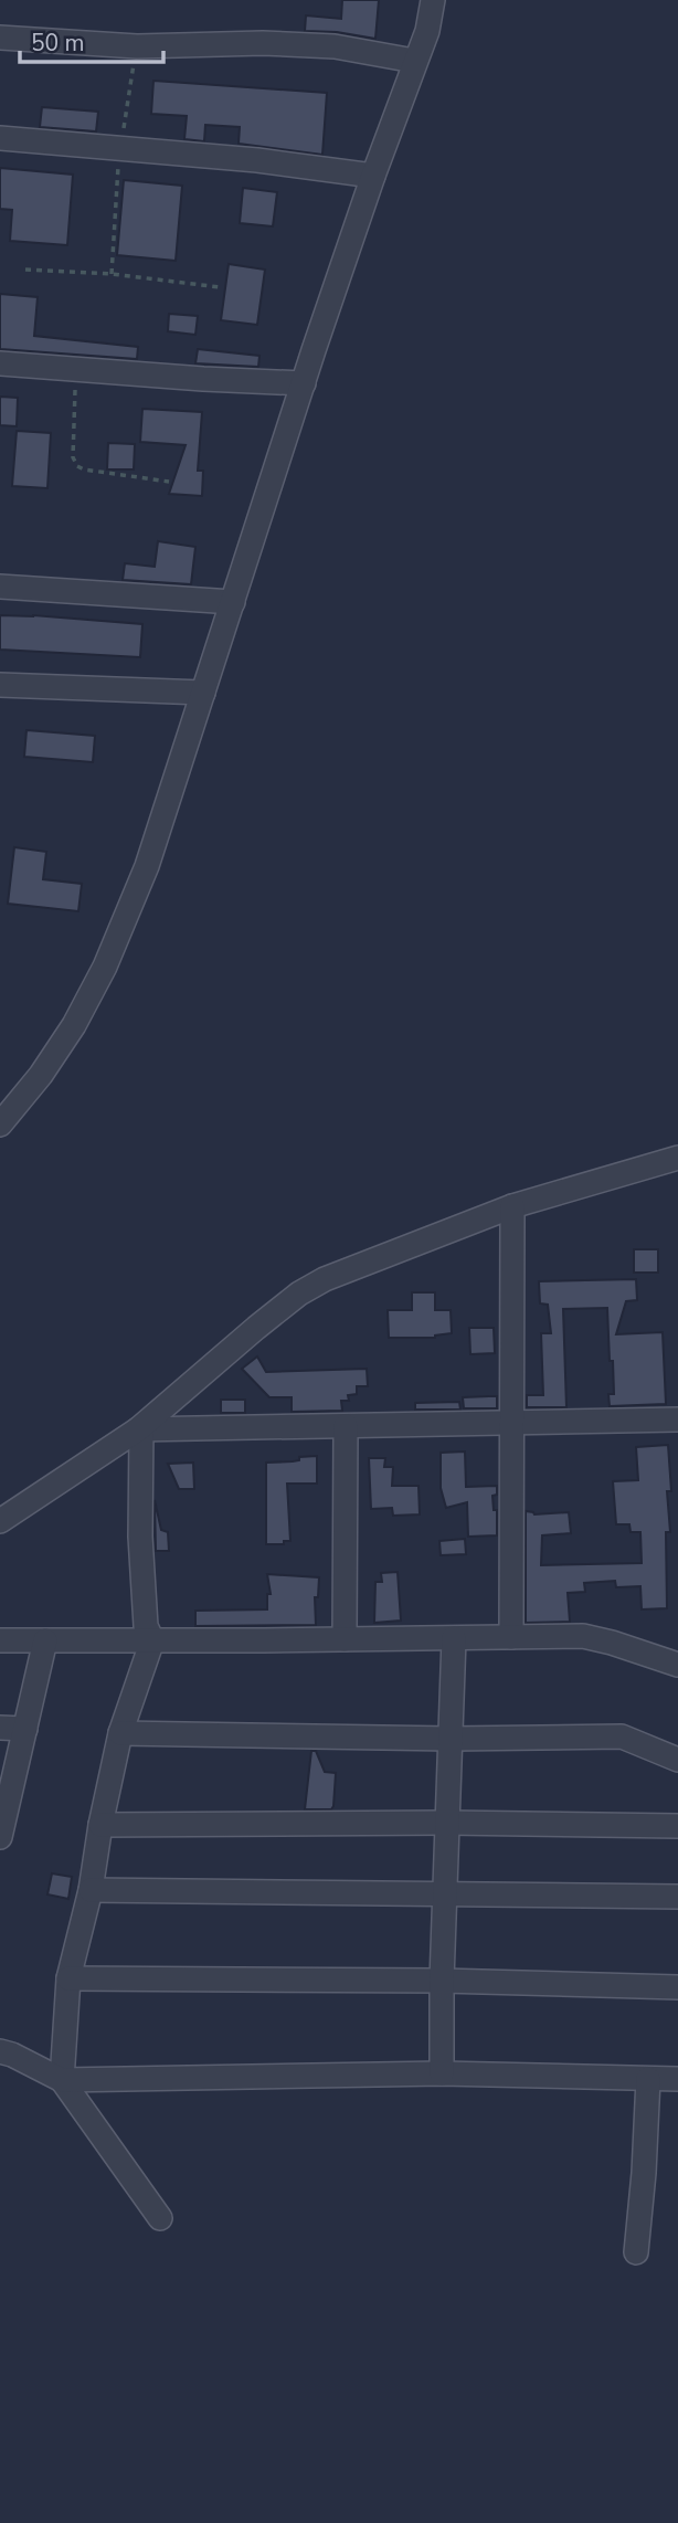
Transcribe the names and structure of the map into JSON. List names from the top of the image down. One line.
{"scale_bar":"50 m"}
